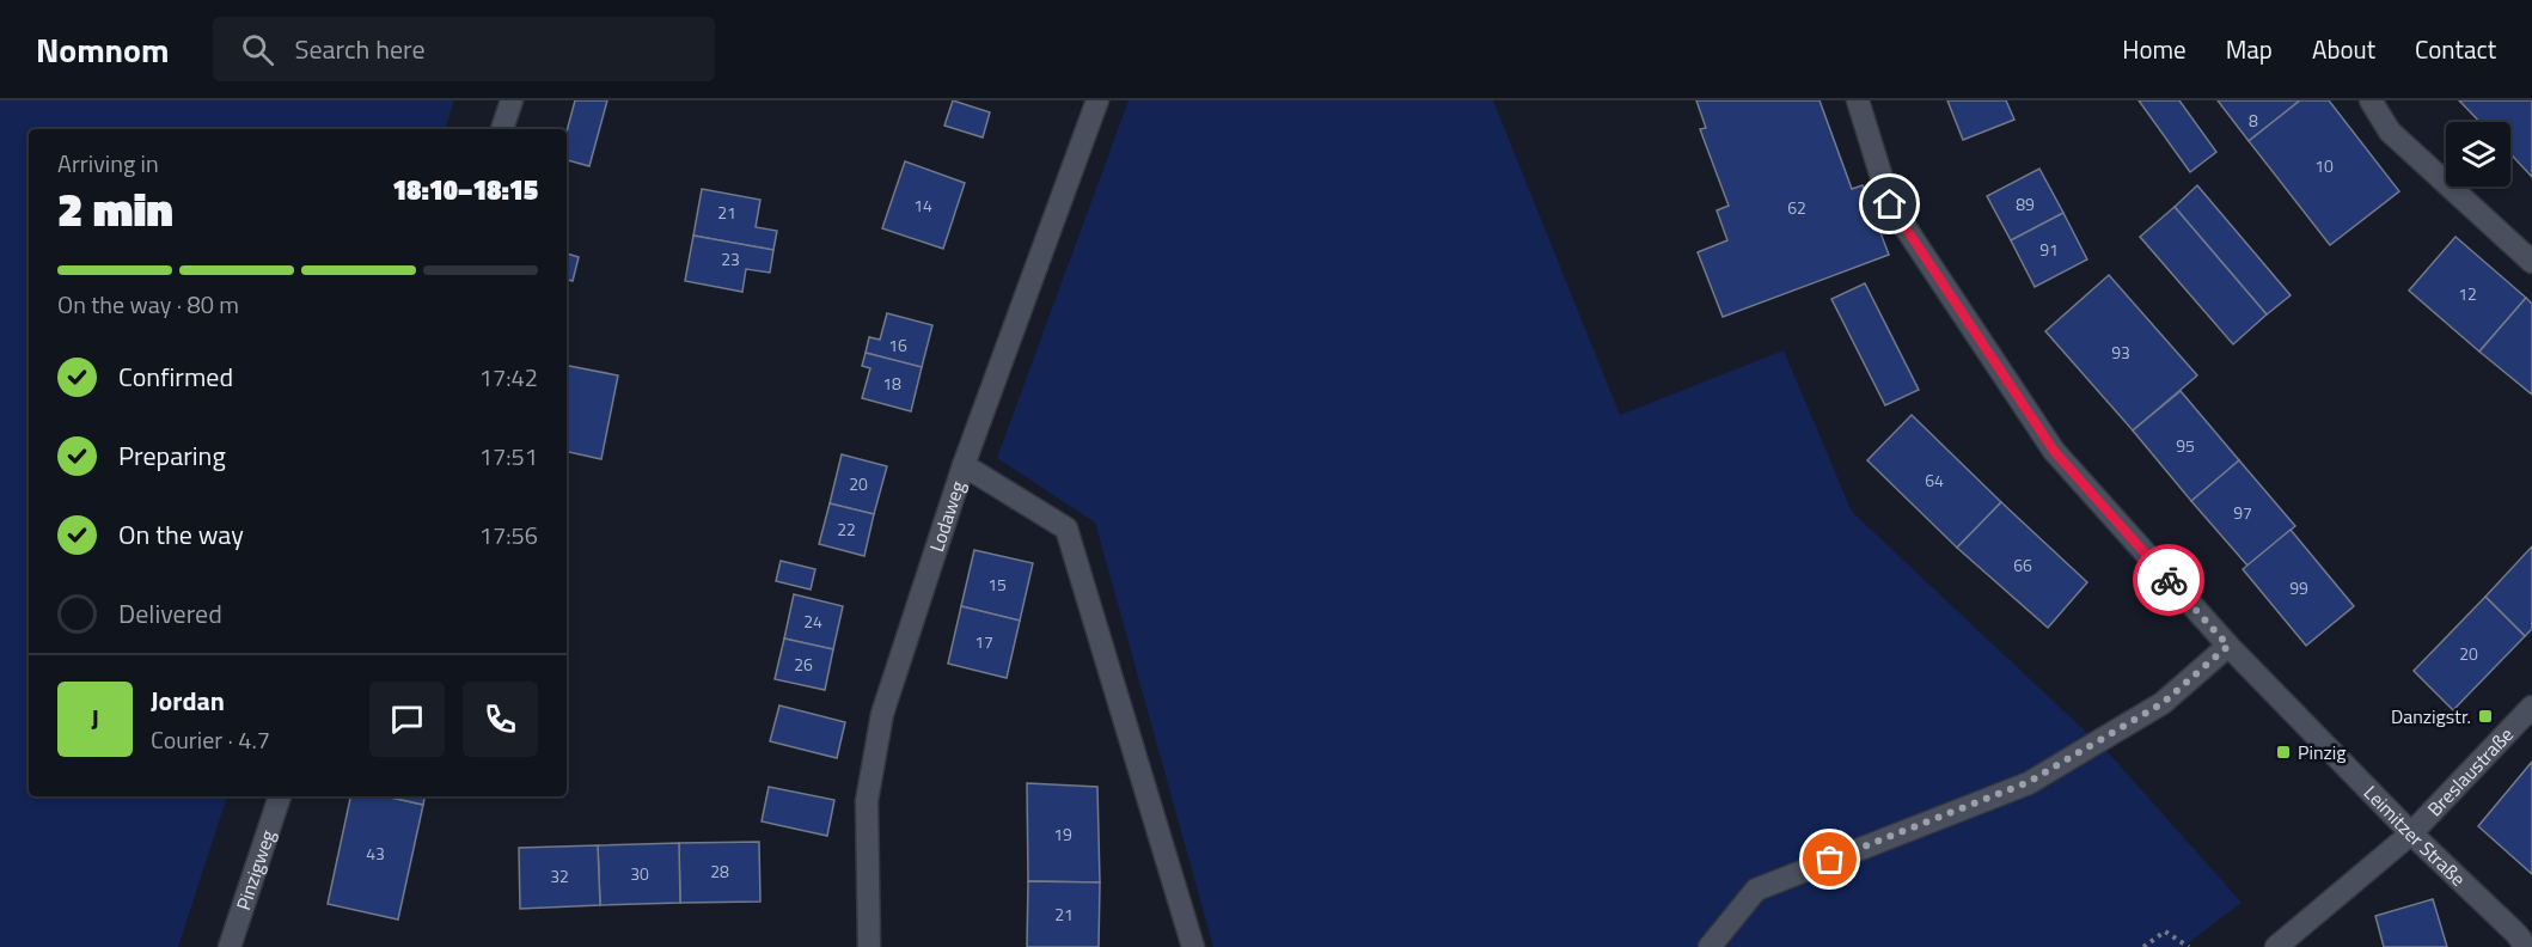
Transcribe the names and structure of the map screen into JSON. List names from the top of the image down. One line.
{"streets":{"street":["Lodaweg","Breslaustraße","Leimitzer Straße","Pinzigweg"]},"crossings":[["Breslaustraße","Leimitzer Straße"]],"places":{"transit":["Danzigstr.","Pinzig"]},"house_numbers":["8","10","89","14","62","21","91","23","12","16","93","18","95","64","20","97","22","66","15","99","24","17","20","26","19","43","28","30","32","21"],"page":{"header":"Nomnom","search":"Search here","nav":["Home","Map","About","Contact"],"heading":["2 min","Arriving in","18:10–18:15"],"panel":["Jordan","Courier · 4.7"],"bar":"On the way · 80 m","list":[["Confirmed","17:42"],["Preparing","17:51"],["On the way","17:56"],"Delivered"],"round":"J"}}
